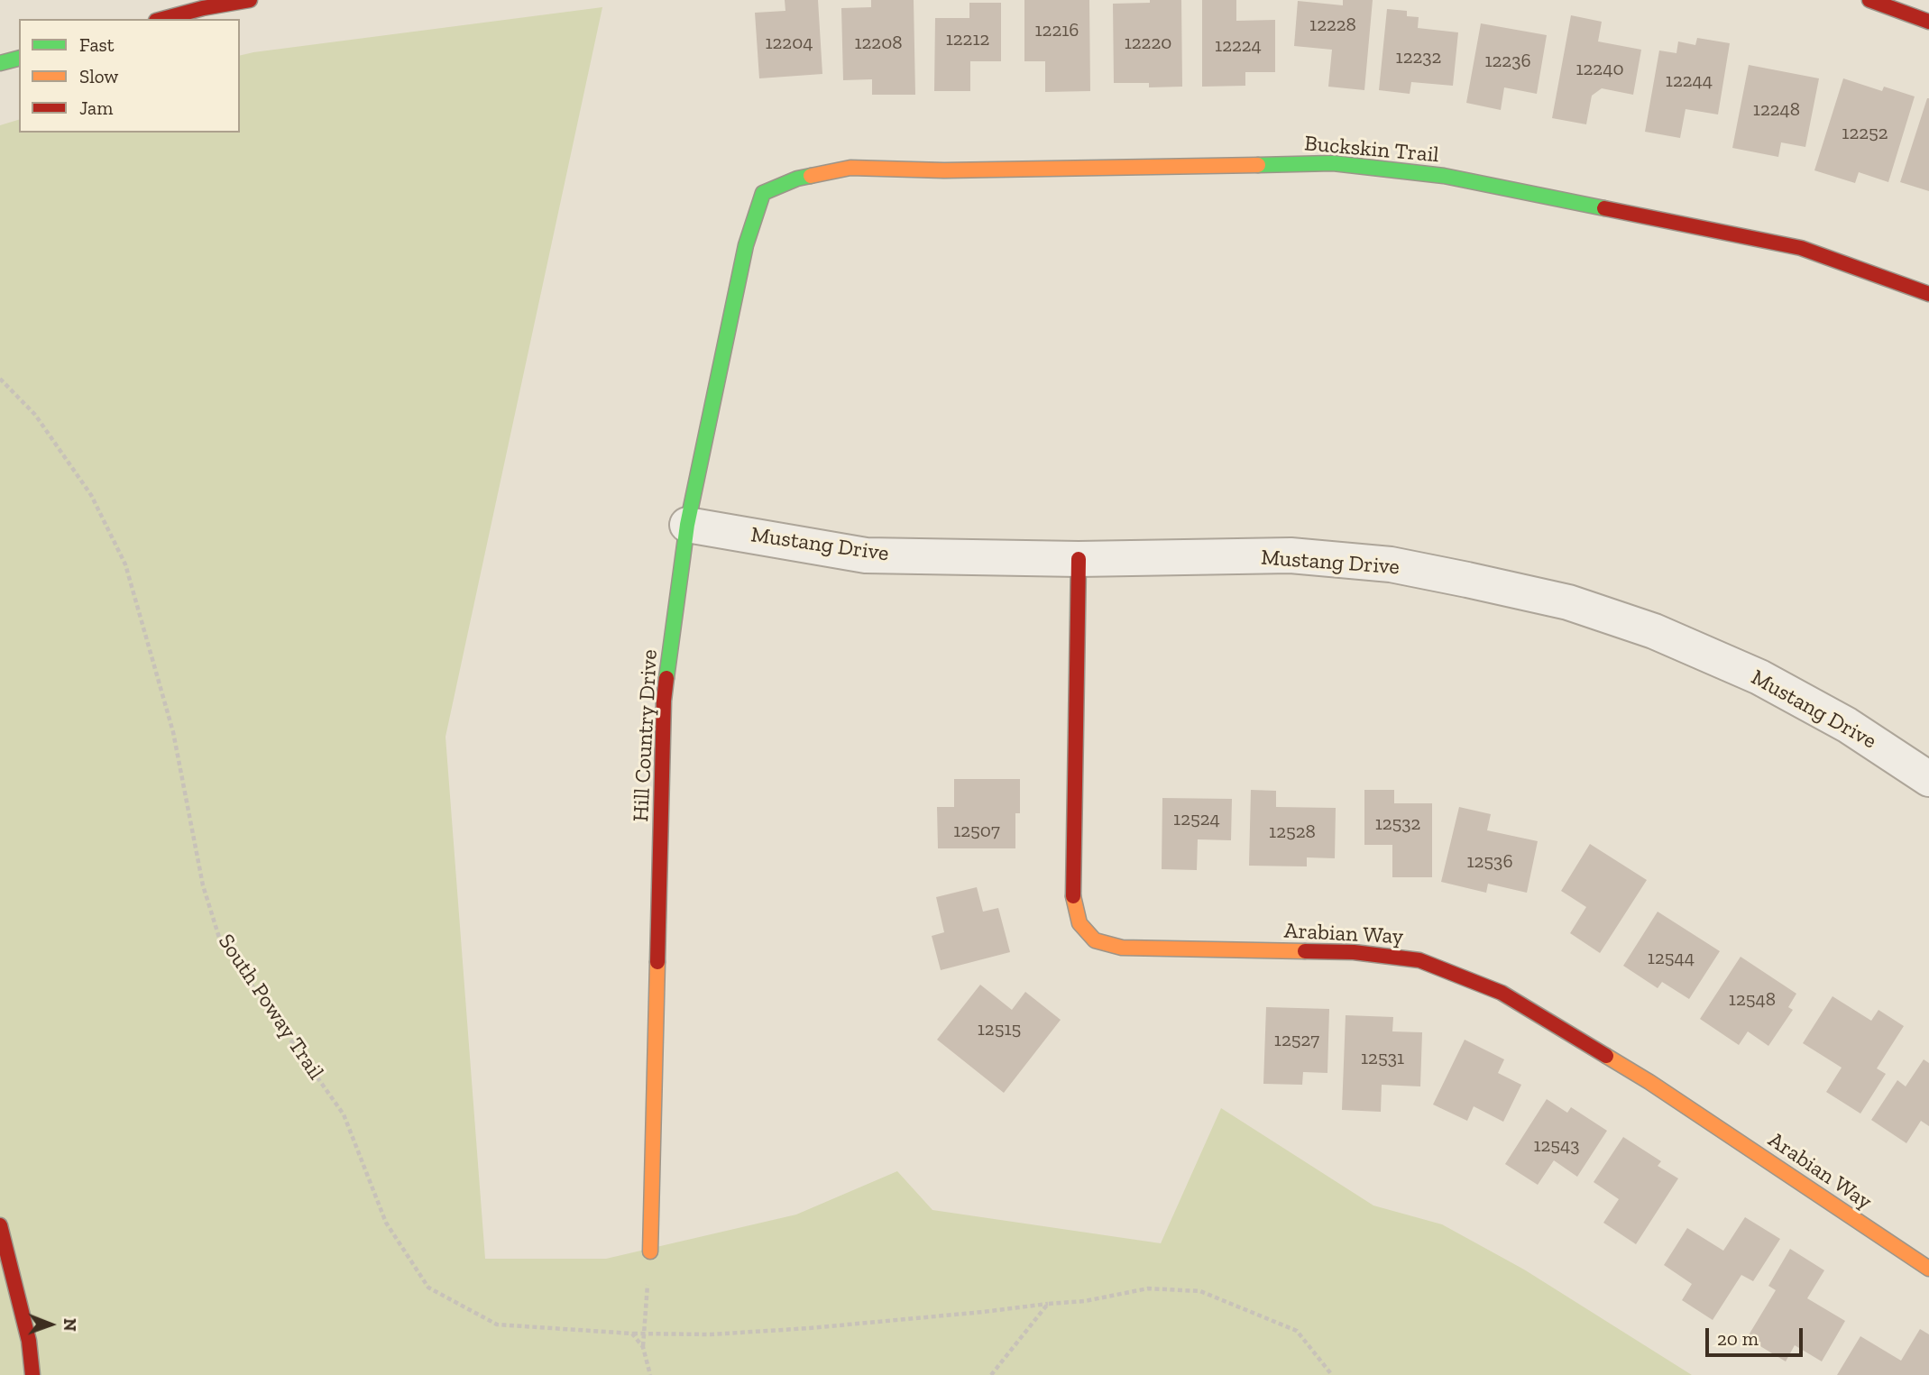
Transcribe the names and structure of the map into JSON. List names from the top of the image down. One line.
{"streets":{"street":["Buckskin Trail","Mustang Drive","Hill Country Drive","Arabian Way"],"path":["South Poway Trail"]},"crossings":[["Buckskin Trail","Hill Country Drive"],["Mustang Drive","Hill Country Drive"],["Mustang Drive","Arabian Way"]],"house_numbers":["12228","12216","12212","12204","12208","12220","12224","12232","12236","12240","12244","12248","12252","12524","12532","12507","12528","12536","12544","12548","12515","12527","12531","12543"],"legend":["Fast","Slow","Jam"],"scale_bar":"20 m","north":"right"}
